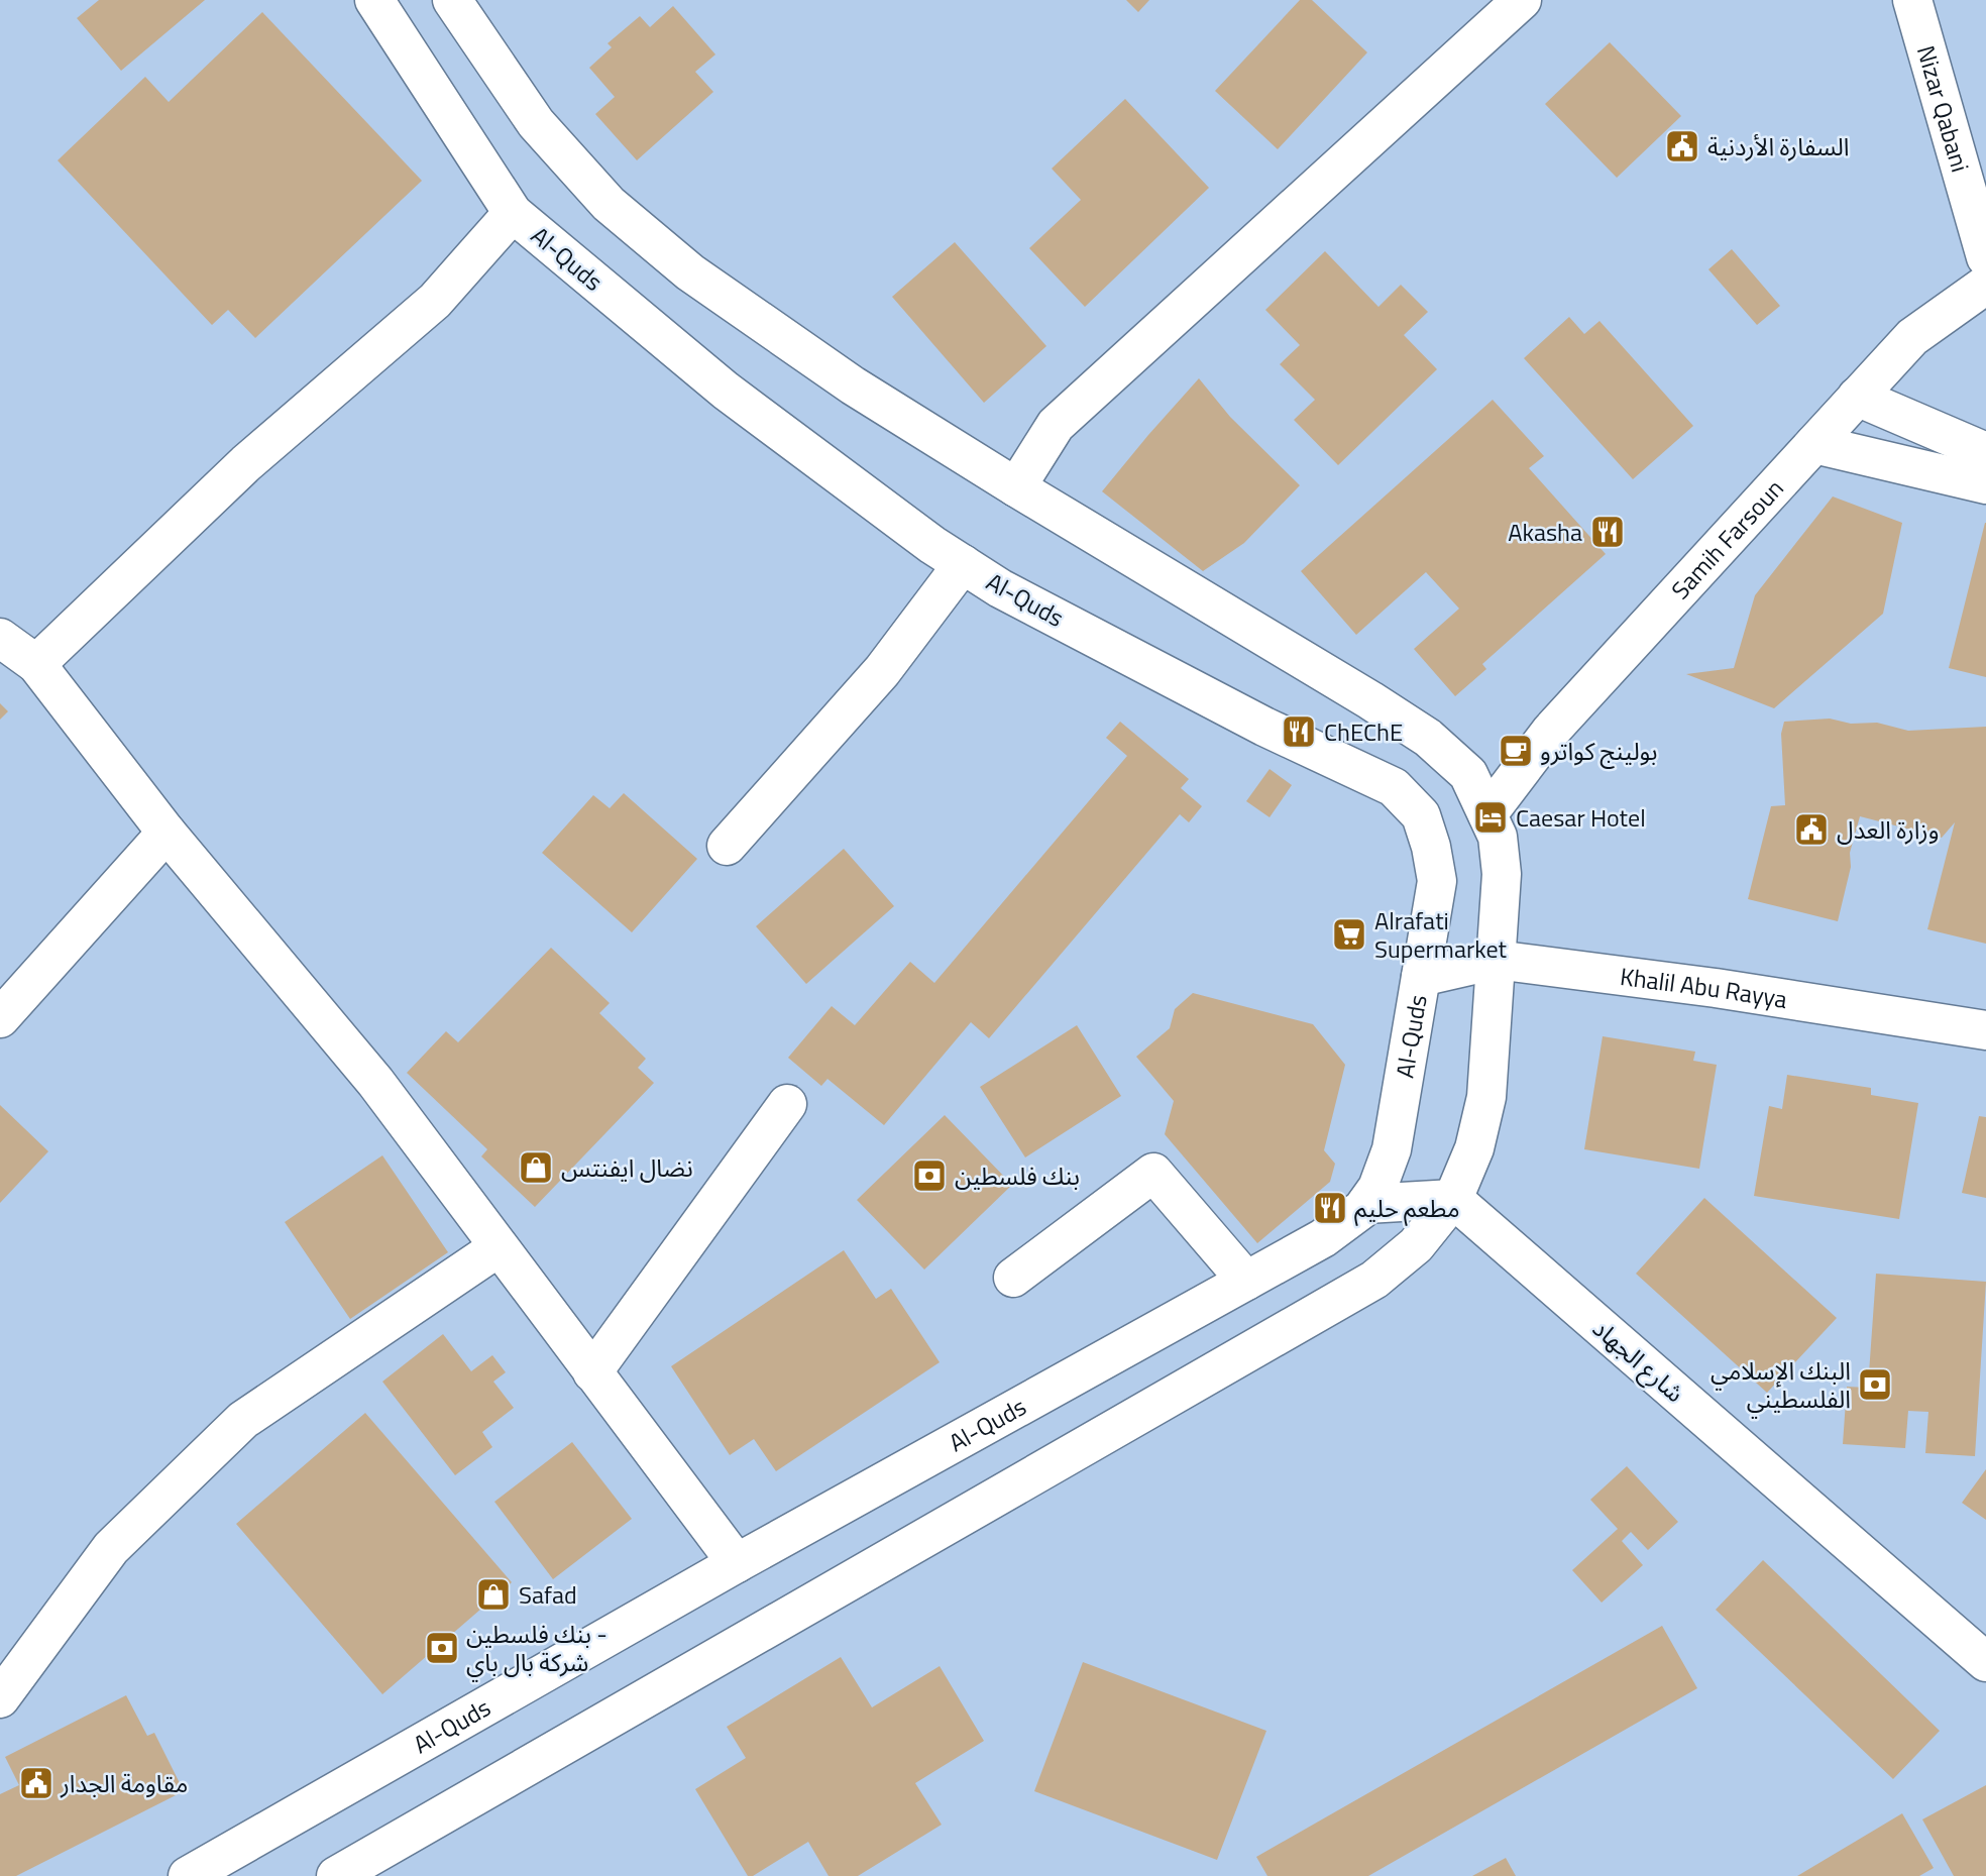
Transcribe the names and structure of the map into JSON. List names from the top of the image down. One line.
{"streets":{"street":["Nizar Qabani","Al-Quds","Samih Farsoun","Khalil Abu Rayya","شارع الجهاد"]},"crossings":[["Al-Quds","Khalil Abu Rayya"]],"places":{"public building":["السفارة الأردنية","وزارة العدل","مقاومة الجدار"],"restaurant":["Akasha","ChEChE","مطعم حليم"],"cafe":["بولينج كواترو"],"hotel":["Caesar Hotel"],"supermarket":["Alrafati Supermarket"],"shop":["نضال ايفنتس","Safad"],"bank":["بنك فلسطين","البنك الإسلامي الفلسطيني","بنك فلسطين - شركة بال باي"]}}
